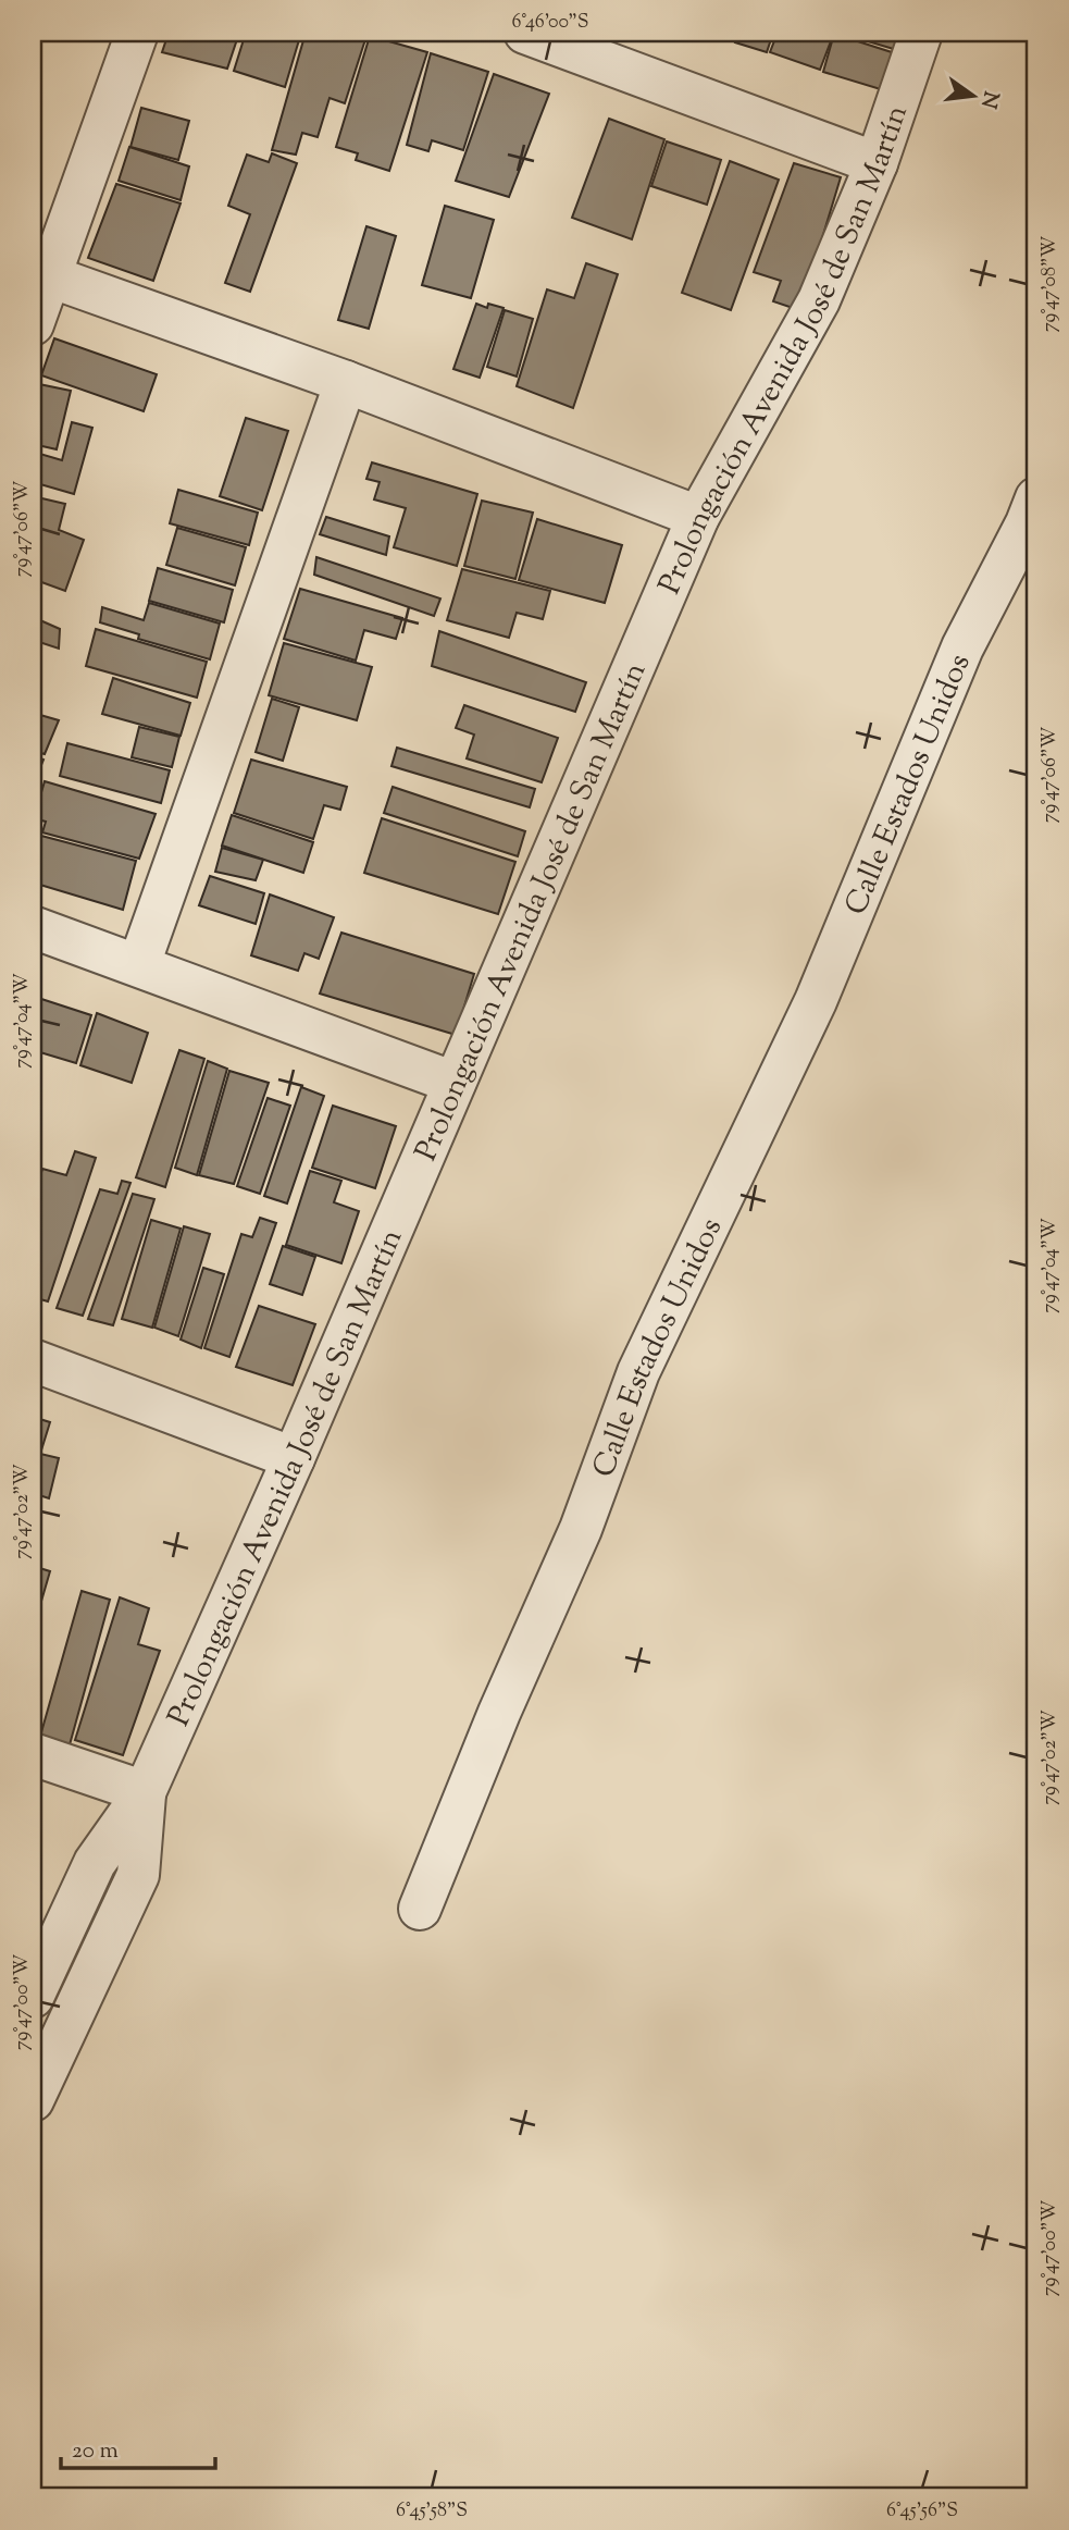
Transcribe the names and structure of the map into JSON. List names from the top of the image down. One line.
{"streets":{"street":["Prolongación Avenida José de San Martín","Calle Estados Unidos"]},"scale_bar":"20 m","north":"right","coordinates":["6°46'00\"S","79°47'08\"W","79°47'06\"W","79°47'04\"W","79°47'02\"W","79°47'00\"W","6°45'58\"S","6°45'56\"S"]}
